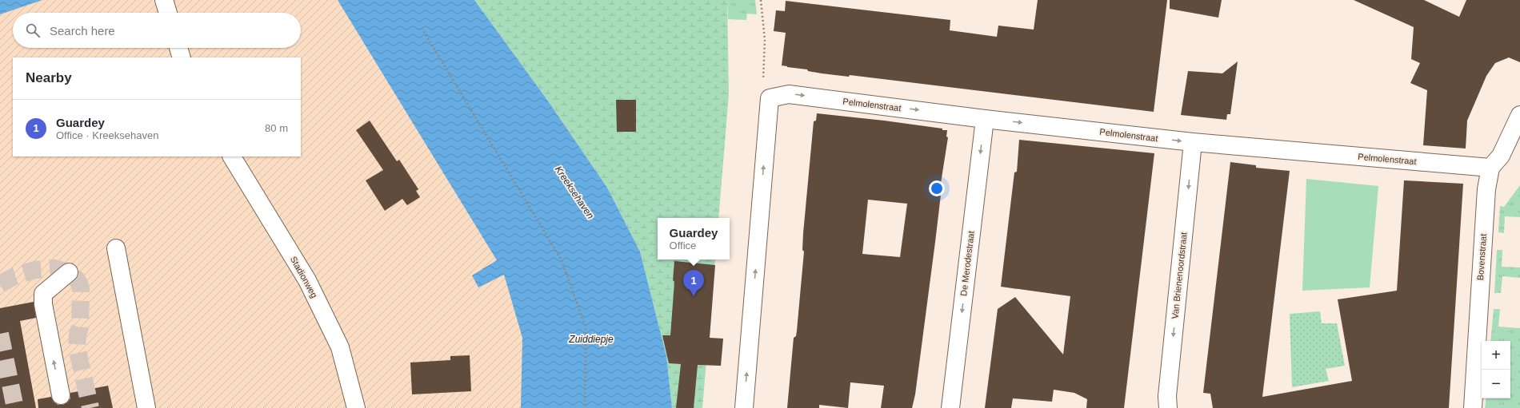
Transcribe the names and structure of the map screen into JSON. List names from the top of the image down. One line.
{"streets":{"street":["Pelmolenstraat","Bovenstraat","De Merodestraat","Van Brienenoordstraat","Stadionweg"]},"crossings":[["Pelmolenstraat","Bovenstraat"],["Pelmolenstraat","De Merodestraat"],["Pelmolenstraat","Van Brienenoordstraat"]],"one_way":["Pelmolenstraat","De Merodestraat","Van Brienenoordstraat"],"water":["Kreeksehaven","Zuiddiepje"],"page":{"search":"Search here","heading":"Nearby","list":[{"mark":"1","name":"Guardey","note":"Office · Kreeksehaven","value":"80 m"}],"popup":["Guardey","Office"],"pins":"1","map_buttons":["+","−"]}}
